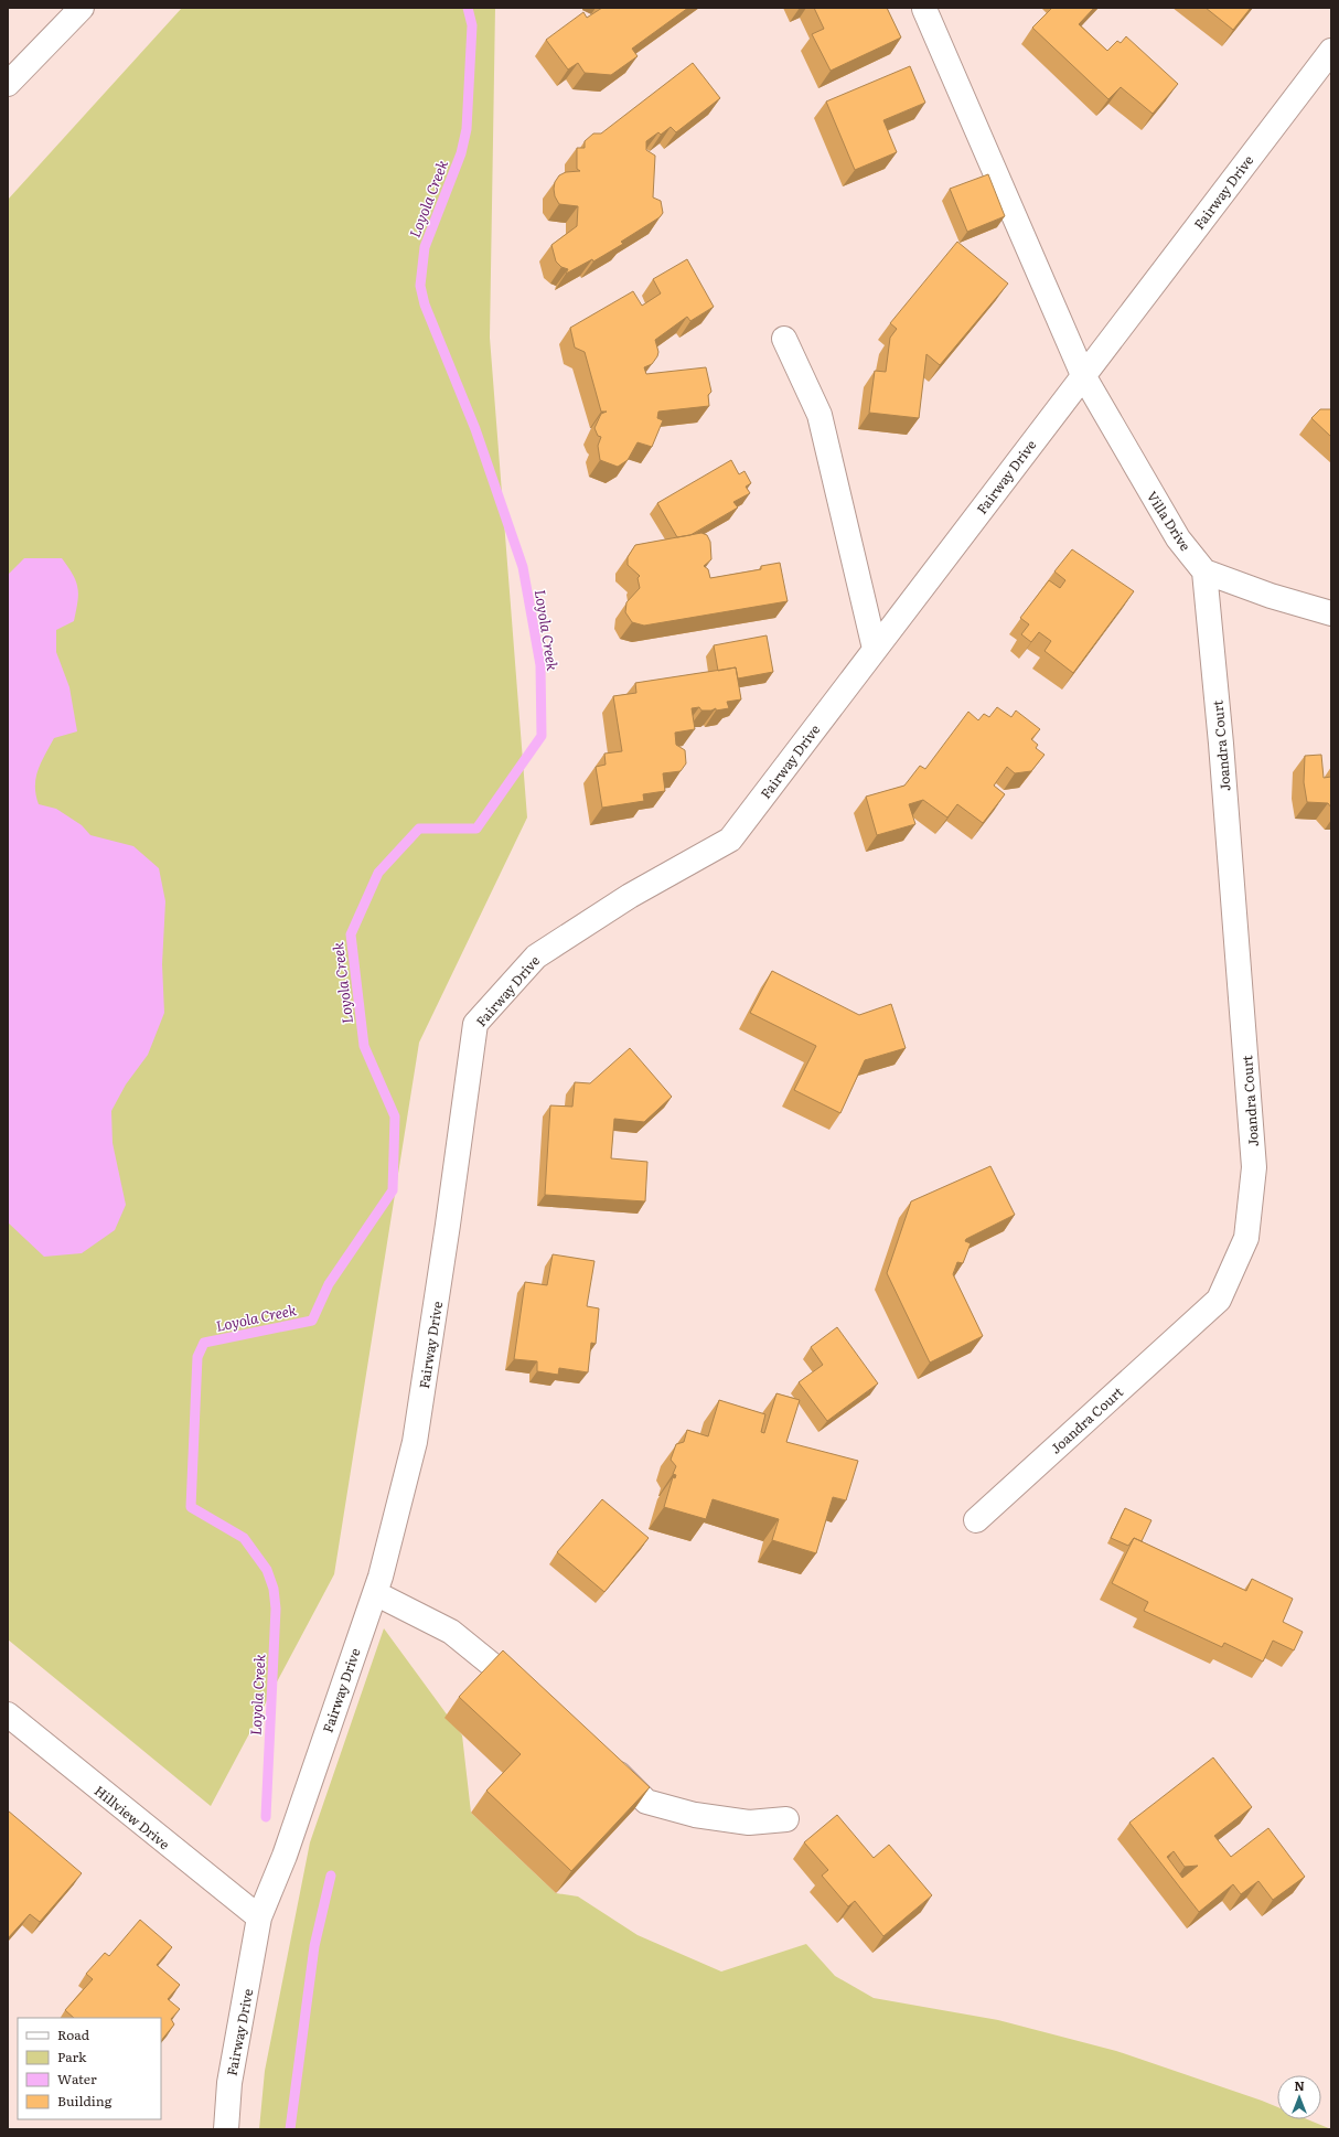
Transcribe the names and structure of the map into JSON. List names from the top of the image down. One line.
{"streets":{"street":["Fairway Drive","Villa Drive","Joandra Court","Hillview Drive"]},"crossings":[["Fairway Drive","Villa Drive"],["Fairway Drive","Hillview Drive"],["Villa Drive","Joandra Court"]],"water":["Loyola Creek"],"legend":["Road","Park","Water","Building"],"north":"top"}
